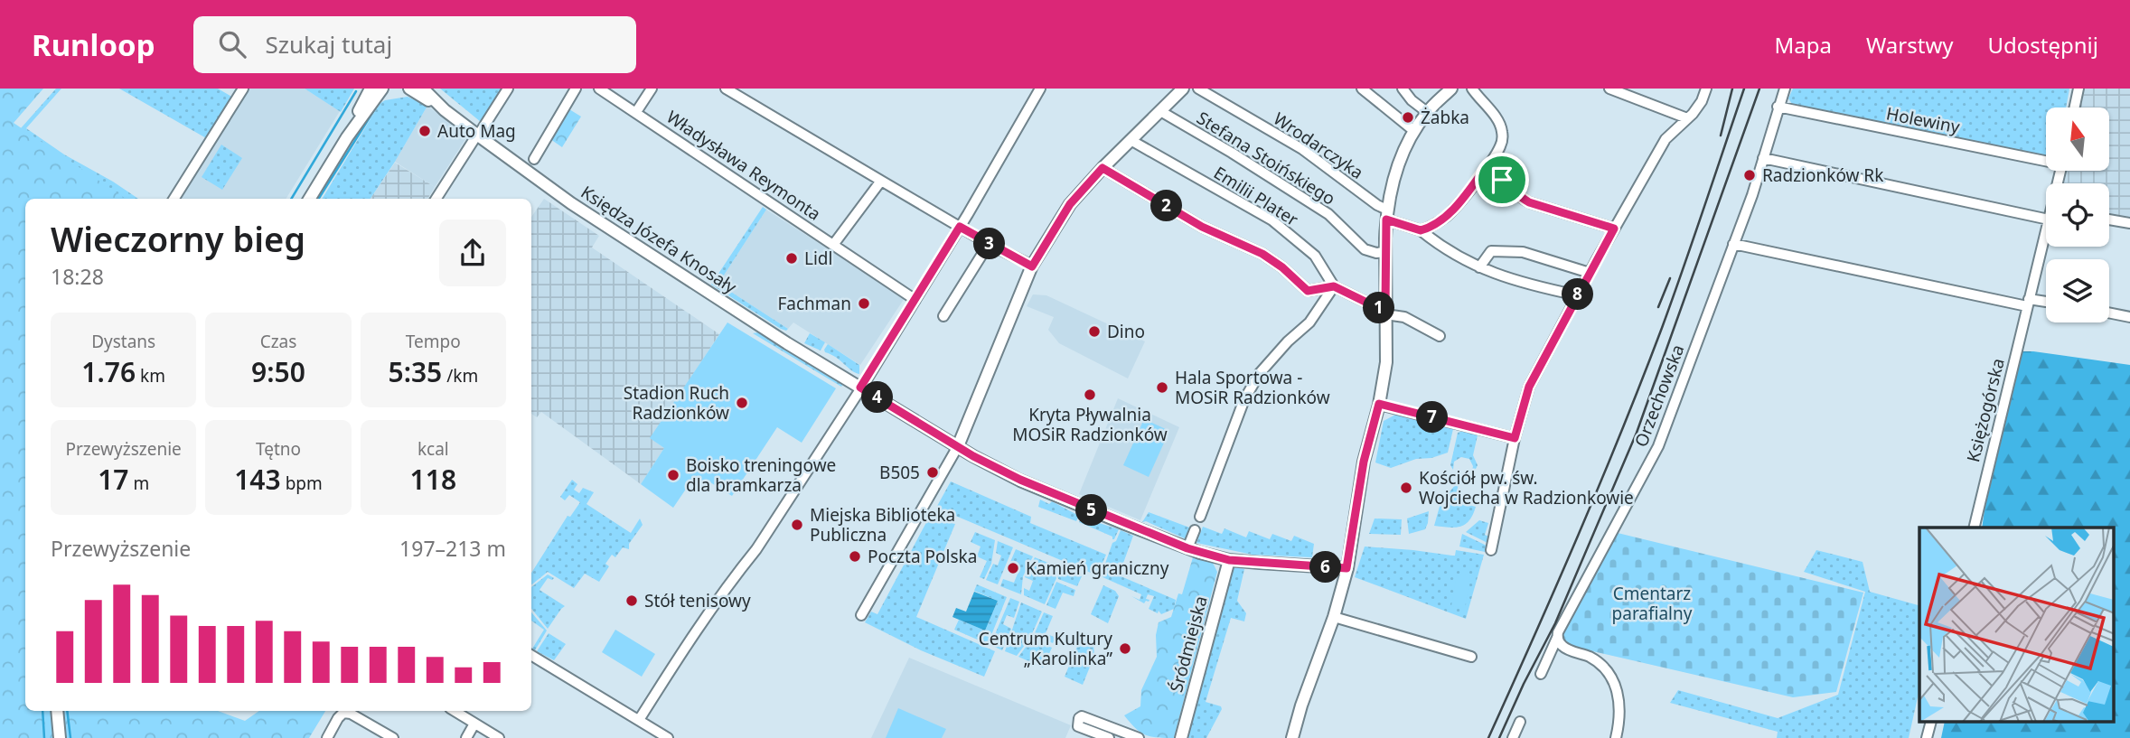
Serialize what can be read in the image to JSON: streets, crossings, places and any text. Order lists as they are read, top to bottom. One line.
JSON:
{"streets":{"street":["Holewiny","Wrodarczyka","Stefana Stoińskiego","Władysława Reymonta","Emilii Plater","Księdza Józefa Knosały","Orzechowska","Księżogórska","Śródmiejska"]},"crossings":[["Holewiny","Orzechowska"],["Księdza Józefa Knosały","Śródmiejska"]],"parks":["Cmentarz parafialny"],"places":["Żabka","Auto Mag","Radzionków Rk","Lidl","Fachman","Dino","Hala Sportowa - MOSiR Radzionków","Kryta Pływalnia MOSiR Radzionków","Stadion Ruch Radzionków","B505","Boisko treningowe dla bramkarza","Kościół pw. św. Wojciecha w Radzionkowie","Miejska Biblioteka Publiczna","Poczta Polska","Kamień graniczny","Stół tenisowy","Centrum Kultury „Karolinka”"],"north":"top","page":{"header":"Runloop","search":"Szukaj tutaj","nav":["Mapa","Warstwy","Udostępnij"],"pins":["2","3","8","1","4","7","5","6"],"heading":["Wieczorny bieg","18:28"],"stats":[["Dystans","1.76 km"],["Czas","9:50"],["Tempo","5:35 /km"],["Przewyższenie","17 m"],["Tętno","143 bpm"],["kcal","118"]],"chart":["Przewyższenie","197–213 m"]}}
